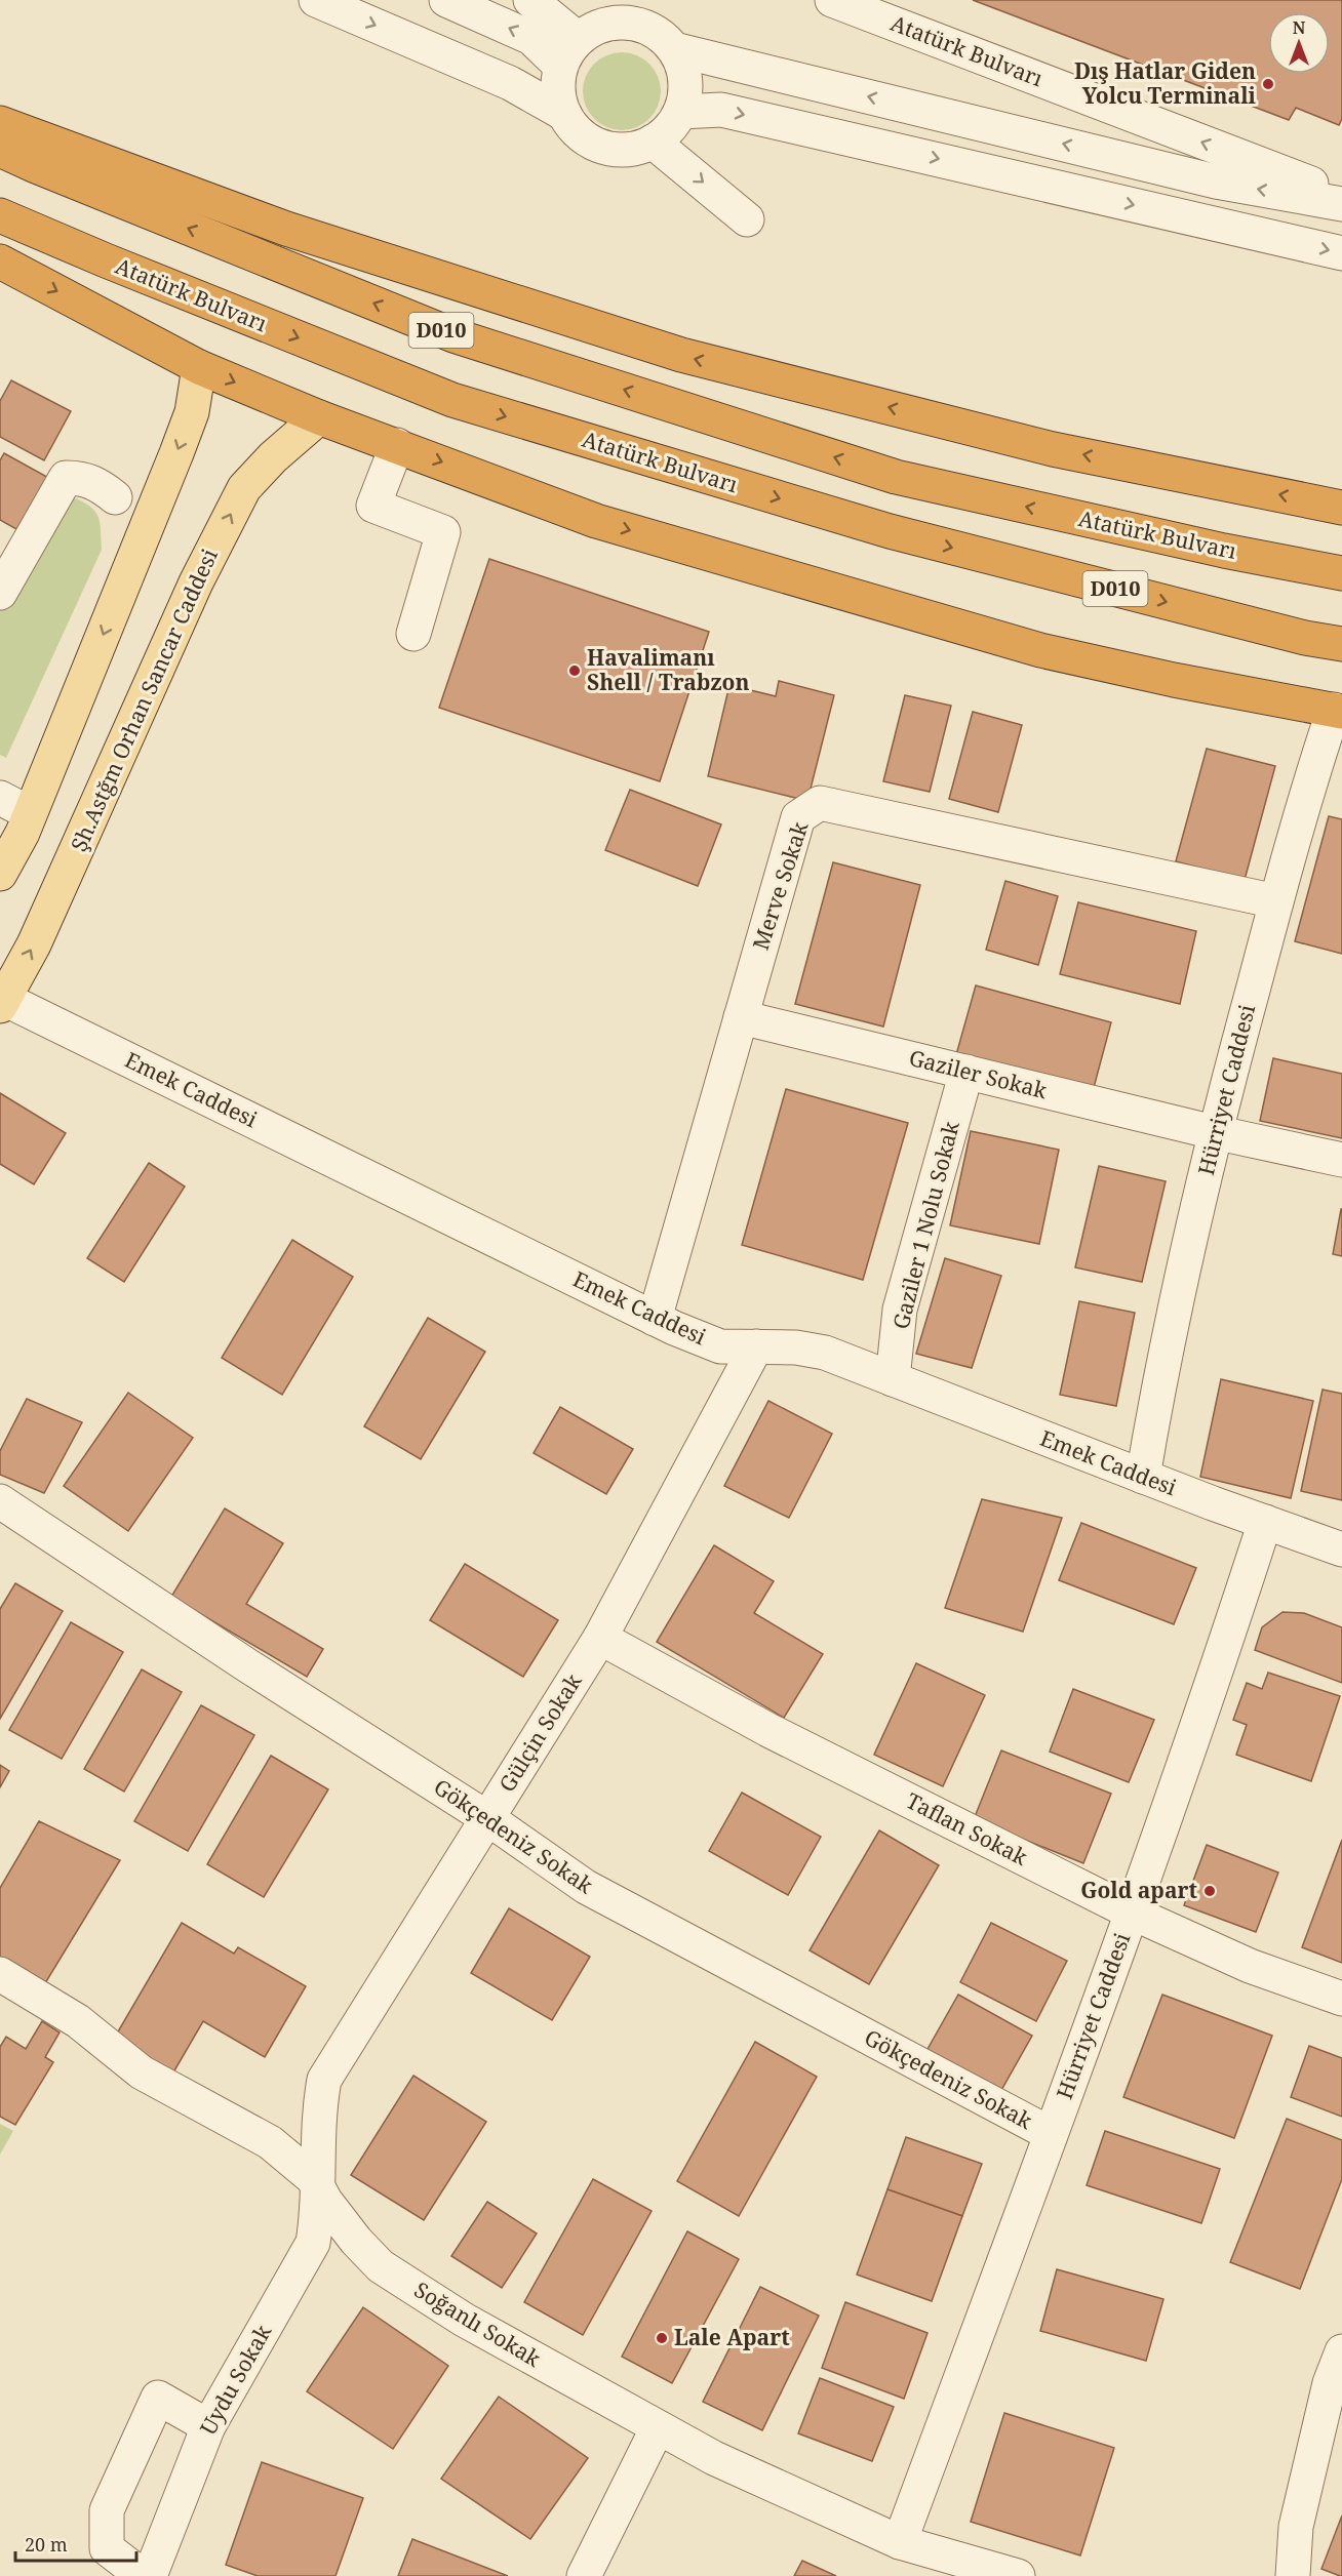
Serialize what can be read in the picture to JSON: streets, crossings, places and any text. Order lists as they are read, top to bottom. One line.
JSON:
{"streets":{"highway":["Atatürk Bulvarı","D010"],"main road":["Şh.Astğm Orhan Sancar Caddesi"],"street":["Merve Sokak","Gaziler Sokak","Emek Caddesi","Hürriyet Caddesi","Gaziler 1 Nolu Sokak","Gülçin Sokak","Taflan Sokak","Gökçedeniz Sokak","Soğanlı Sokak","Uydu Sokak"]},"crossings":[["Şh.Astğm Orhan Sancar Caddesi","Emek Caddesi"],["Merve Sokak","Gaziler Sokak"],["Merve Sokak","Emek Caddesi"],["Merve Sokak","Hürriyet Caddesi"],["Gaziler Sokak","Hürriyet Caddesi"],["Gaziler Sokak","Gaziler 1 Nolu Sokak"],["Emek Caddesi","Hürriyet Caddesi"],["Emek Caddesi","Gaziler 1 Nolu Sokak"],["Emek Caddesi","Gülçin Sokak"],["Hürriyet Caddesi","Taflan Sokak"],["Hürriyet Caddesi","Gökçedeniz Sokak"],["Hürriyet Caddesi","Soğanlı Sokak"],["Gülçin Sokak","Taflan Sokak"],["Gülçin Sokak","Gökçedeniz Sokak"],["Gülçin Sokak","Soğanlı Sokak"],["Gülçin Sokak","Uydu Sokak"],["Soğanlı Sokak","Uydu Sokak"]],"places":["Dış Hatlar Giden Yolcu Terminali","Havalimanı Shell / Trabzon","Gold apart","Lale Apart"],"scale_bar":"20 m","north":"top"}
